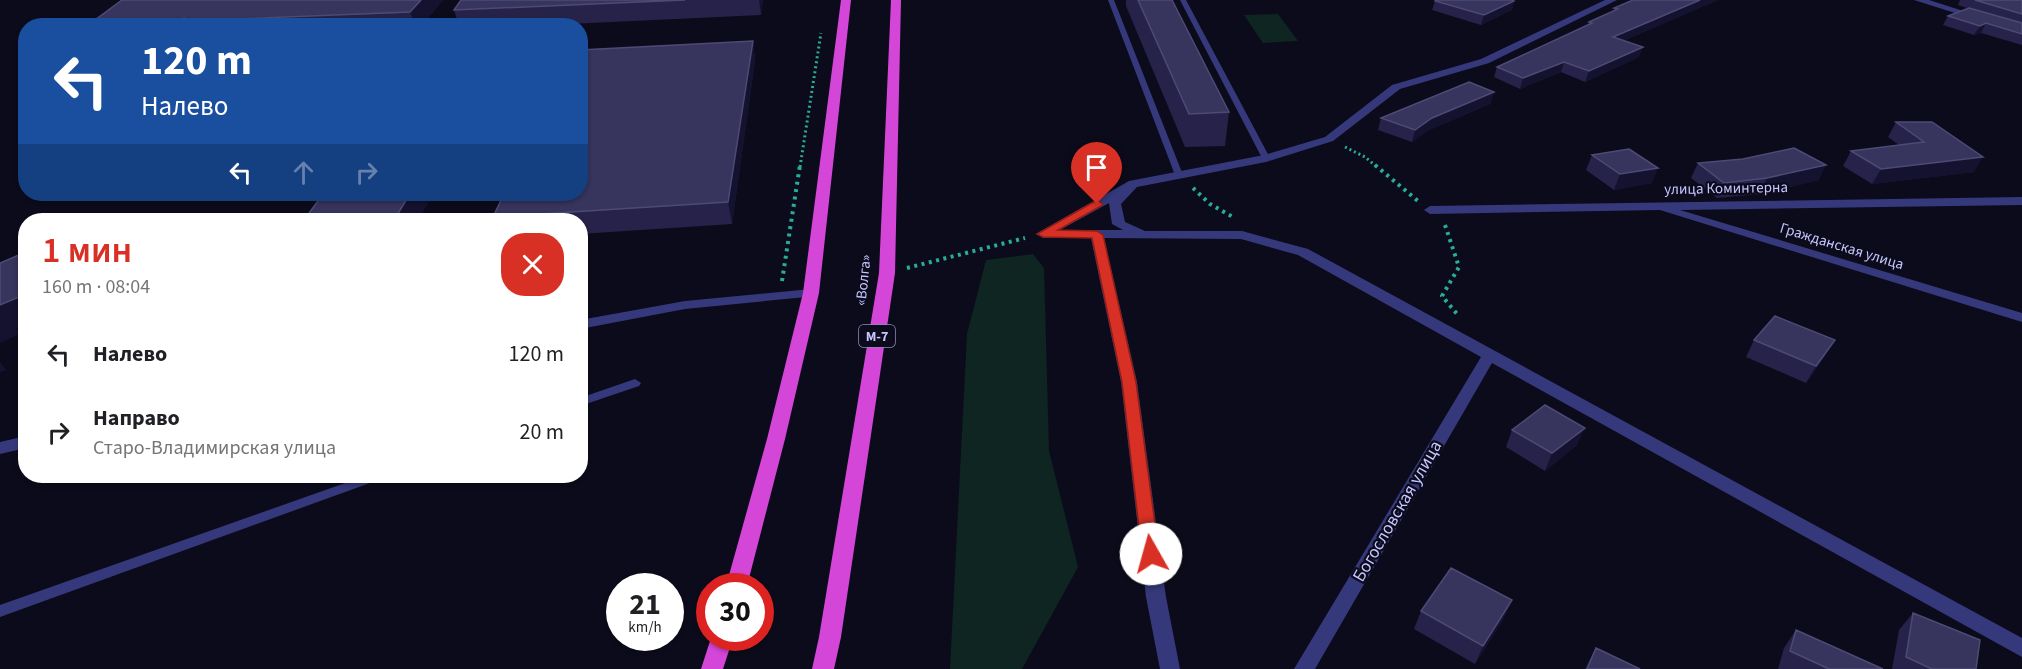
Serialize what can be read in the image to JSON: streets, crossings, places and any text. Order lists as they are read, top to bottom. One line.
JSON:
{"streets":{"highway":["«Волга»","М-7"],"street":["улица Коминтерна","Гражданская улица","Богословская улица"]},"crossings":[["улица Коминтерна","Гражданская улица"]],"page":{"turn":["120 m","Налево"],"heading":["1 мин","160 m · 08:04"],"list":[{"name":"Налево","value":"120 m"},{"name":"Направо","note":"Старо-Владимирская улица","value":"20 m"}],"speed":"21 km/h","limit":"30"}}
